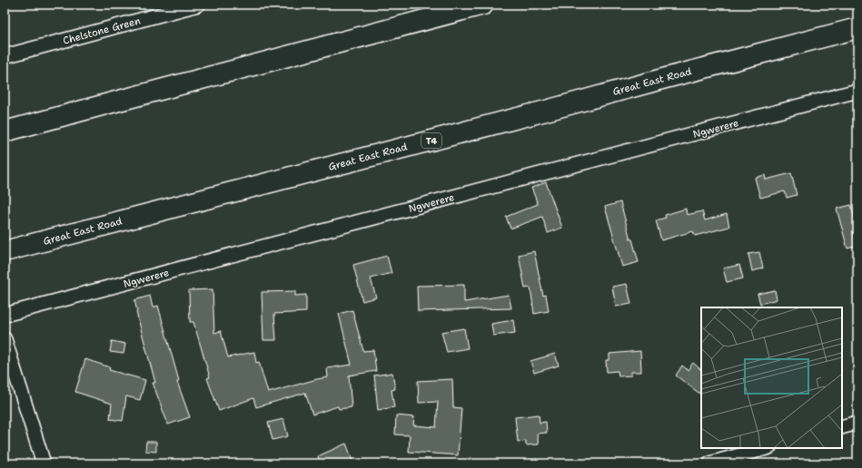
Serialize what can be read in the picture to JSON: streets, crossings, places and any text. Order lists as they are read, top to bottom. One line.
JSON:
{"streets":{"main road":["Great East Road","T4"],"street":["Chelstone Green","Ngwerere"]}}
